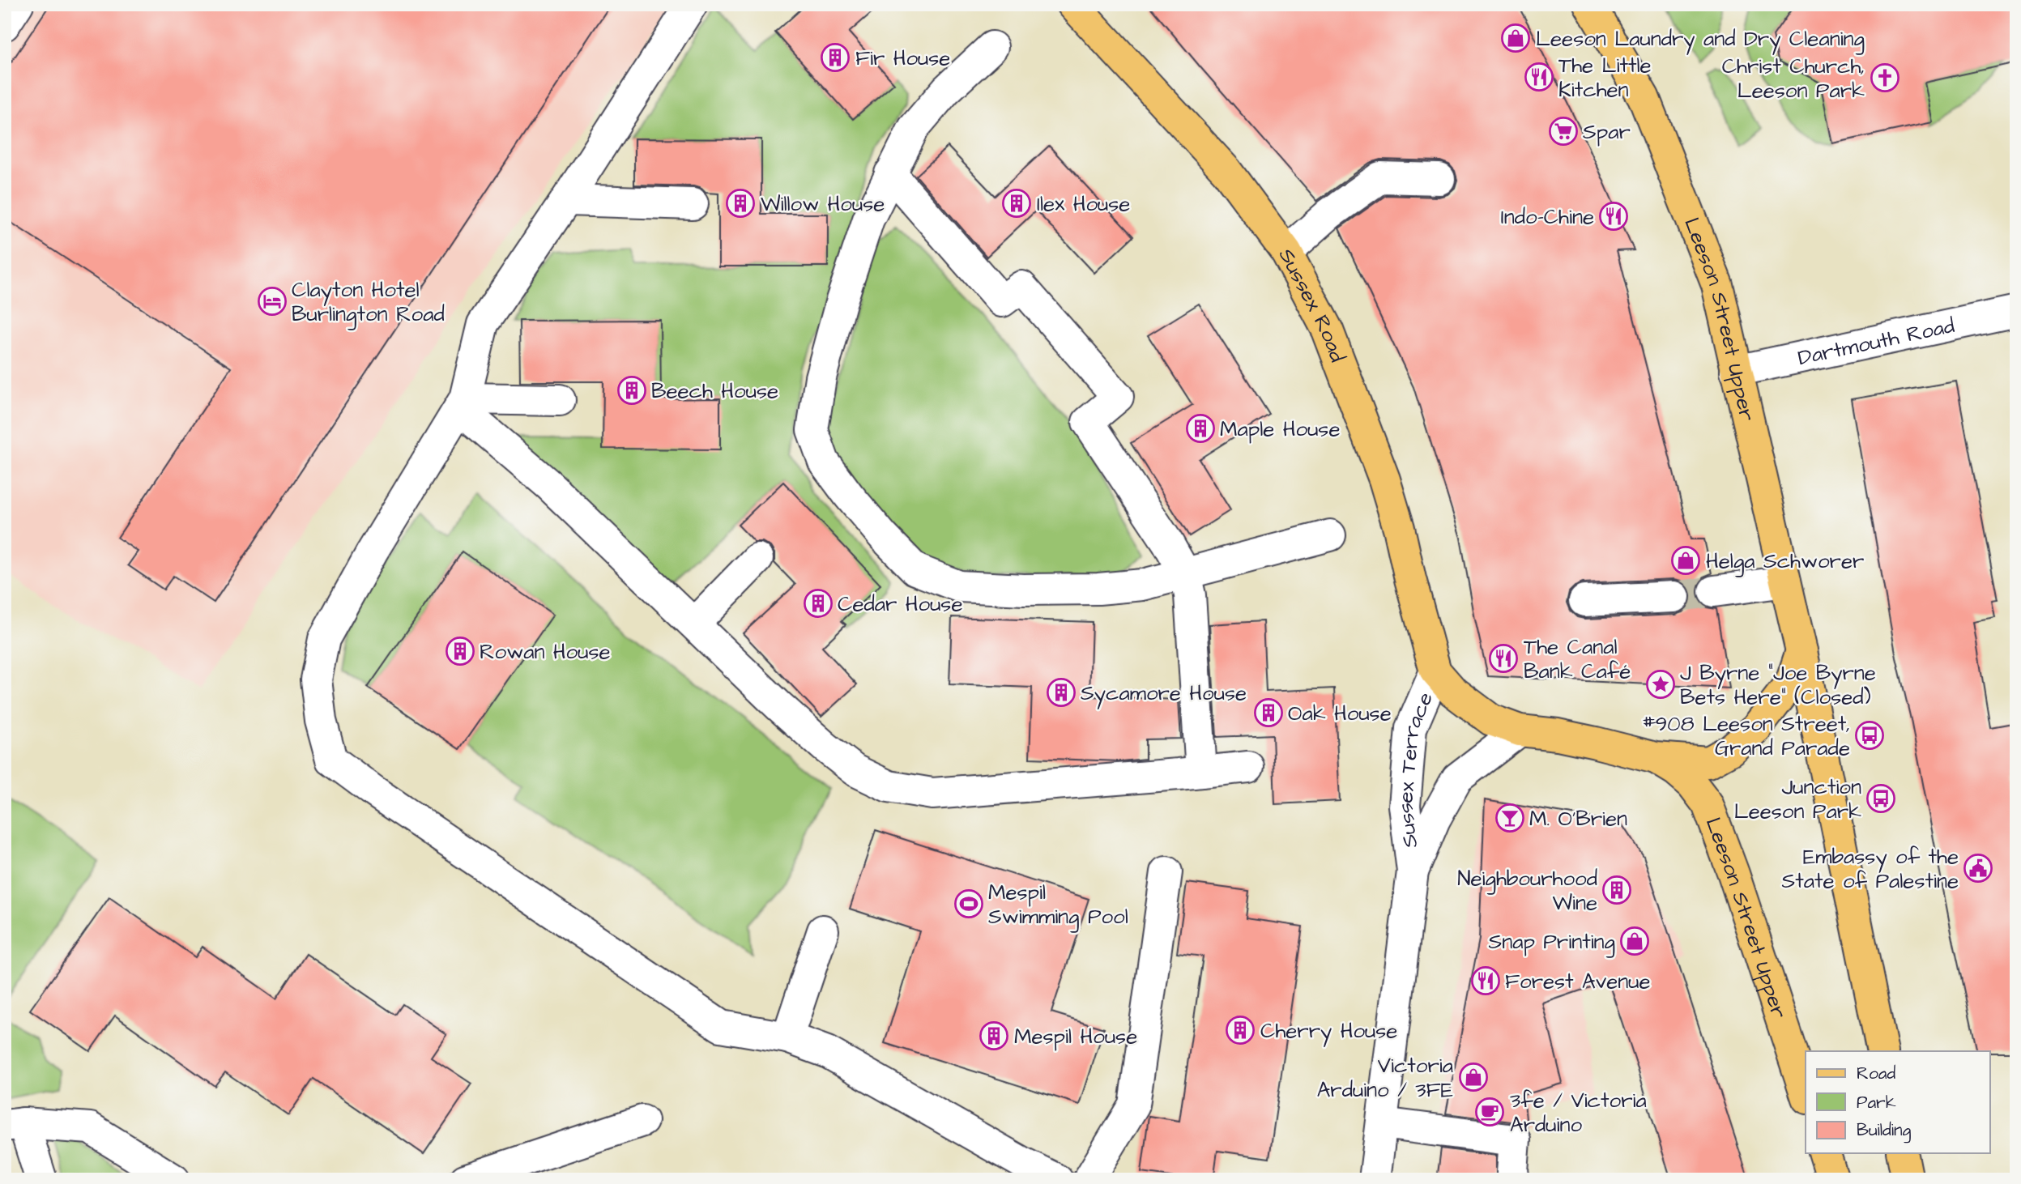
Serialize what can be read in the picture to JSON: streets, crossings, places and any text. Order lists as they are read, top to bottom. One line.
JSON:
{"streets":{"main road":["Sussex Road","Leeson Street Upper"],"street":["Dartmouth Road","Sussex Terrace"]},"crossings":[["Sussex Road","Leeson Street Upper"],["Sussex Road","Sussex Terrace"],["Leeson Street Upper","Dartmouth Road"],["Leeson Street Upper","Sussex Terrace"]],"places":{"shop":["Leeson Laundry and Dry Cleaning","Helga Schworer","Snap Printing","Victoria Arduino / 3FE"],"building":["Fir House","Willow House","Ilex House","Beech House","Maple House","Cedar House","Rowan House","Sycamore House","Oak House","Neighbourhood Wine","Cherry House","Mespil House"],"restaurant":["The Little Kitchen","Indo-Chine","The Canal Bank Café","Forest Avenue"],"church":["Christ Church, Leeson Park"],"supermarket":["Spar"],"hotel":["Clayton Hotel Burlington Road"],"place":["J Byrne \"Joe Byrne Bets Here\" (Closed)"],"bus stop":["#908 Leeson Street, Grand Parade","Junction Leeson Park"],"bar":["M. O’Brien"],"public building":["Embassy of the State of Palestine"],"sports":["Mespil Swimming Pool"],"cafe":["3fe / Victoria Arduino"]},"legend":["Road","Park","Building"]}
